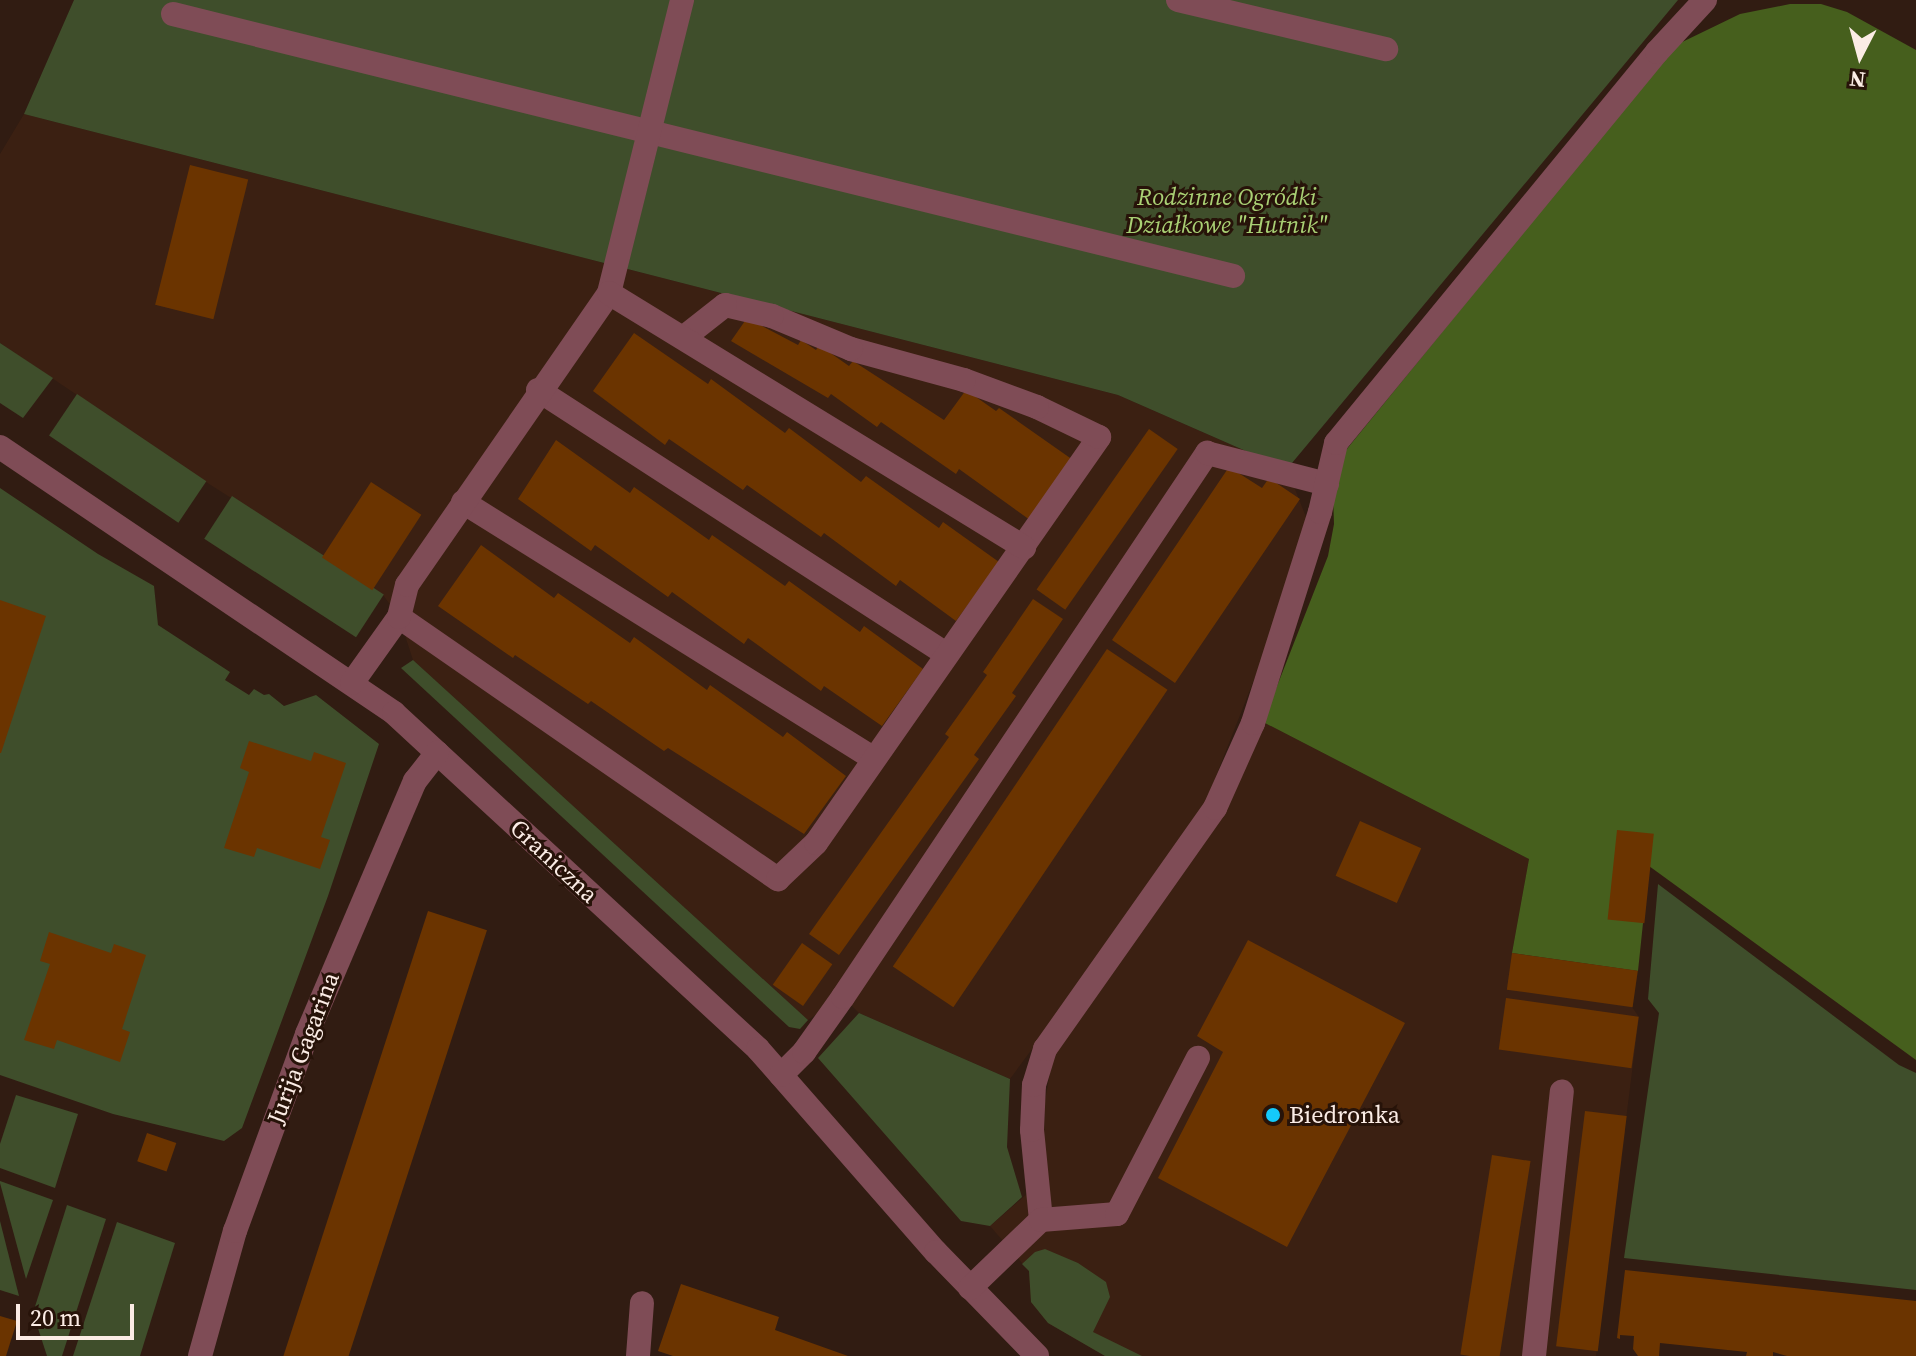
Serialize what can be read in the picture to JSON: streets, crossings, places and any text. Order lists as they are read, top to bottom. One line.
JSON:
{"streets":{"street":["Graniczna","Jurija Gagarina"]},"crossings":[["Graniczna","Jurija Gagarina"]],"parks":["Rodzinne Ogródki Działkowe \"Hutnik\""],"places":["Biedronka"],"scale_bar":"20 m","north":"bottom"}
